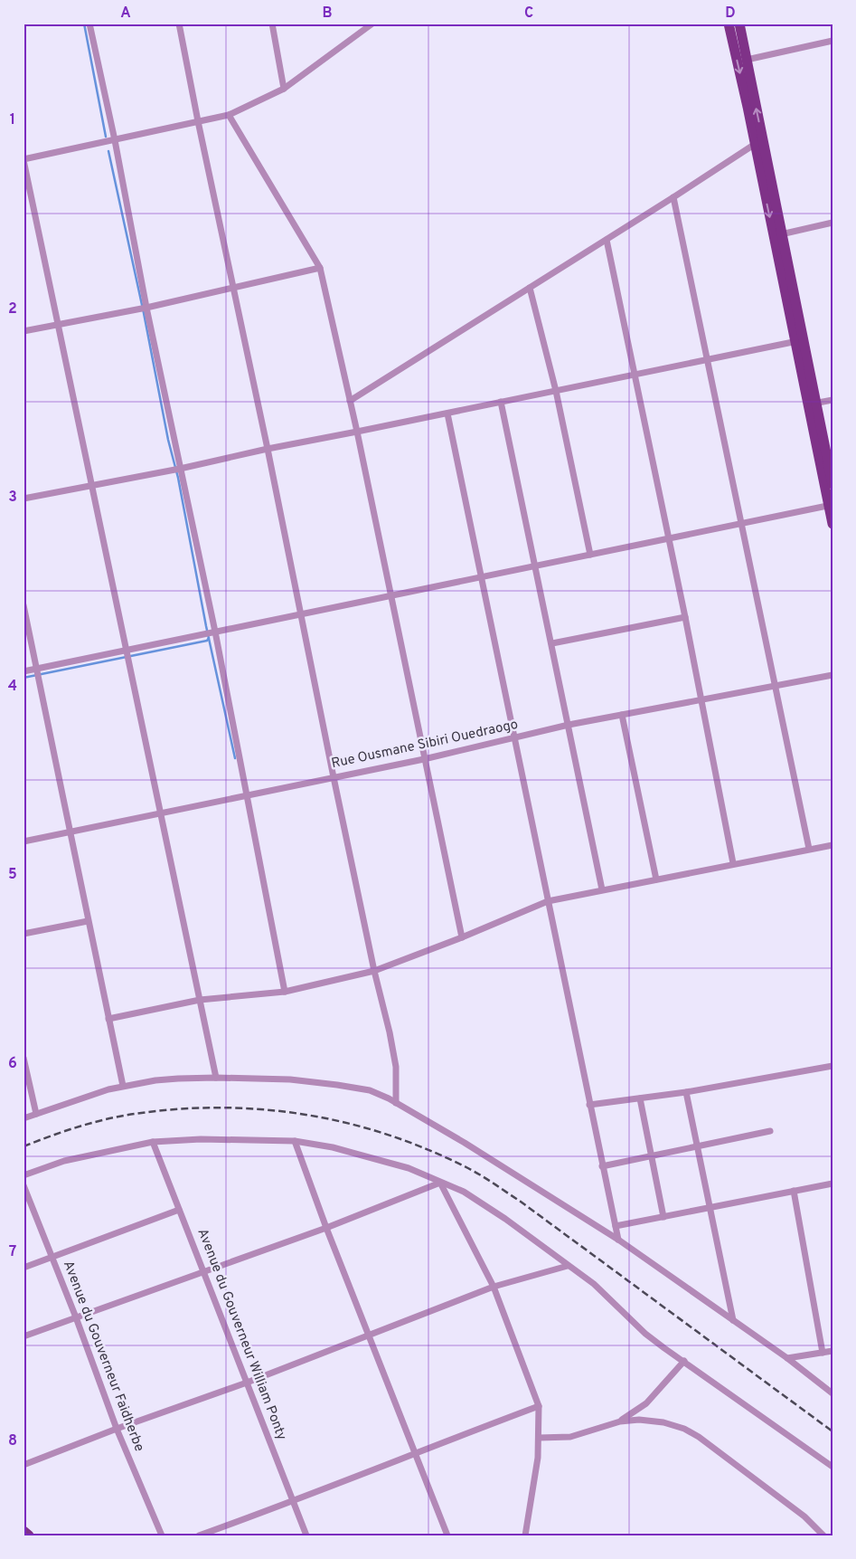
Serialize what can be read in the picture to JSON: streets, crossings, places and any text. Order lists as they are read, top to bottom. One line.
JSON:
{"streets":{"street":["Rue Ousmane Sibiri Ouedraogo","Avenue du Gouverneur William Ponty","Avenue du Gouverneur Faidherbe"]},"grid":{"columns":["A","B","C","D"],"rows":["1","2","3","4","5","6","7","8"]}}
